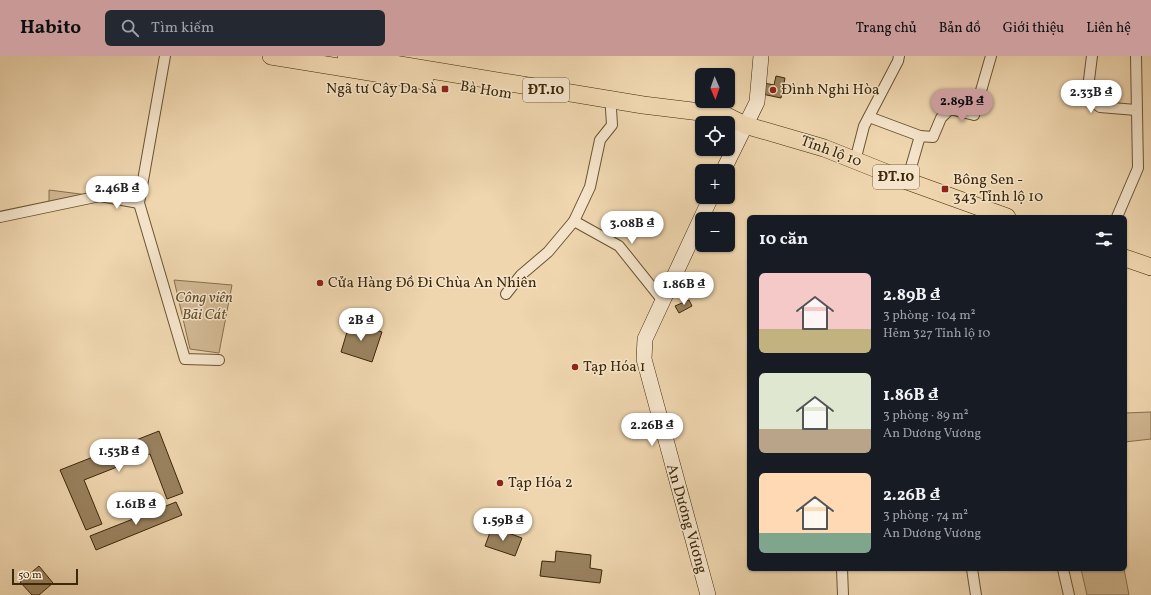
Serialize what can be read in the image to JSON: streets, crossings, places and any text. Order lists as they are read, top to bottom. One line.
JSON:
{"streets":{"main road":["ĐT.10","Bà Hom","Tỉnh lộ 10","An Dương Vương"]},"crossings":[["ĐT.10","Bà Hom"],["ĐT.10","Tỉnh lộ 10"],["Bà Hom","Tỉnh lộ 10"]],"parks":["Công viên Bãi Cát"],"places":{"transit":["Ngã tư Cây Da Sà","Bông Sen - 343 Tỉnh lộ 10"],"other":["Đình Nghi Hòa","Cửa Hàng Đồ Đi Chùa An Nhiên","Tạp Hóa 1","Tạp Hóa 2"]},"scale_bar":"50 m","north":"bottom","page":{"header":"Habito","search":"Tìm kiếm","nav":["Trang chủ","Bản đồ","Giới thiệu","Liên hệ"],"map_buttons":["+","−"],"price":["2.33B ₫","2.89B ₫","2.46B ₫","3.08B ₫","1.86B ₫","2B ₫","2.26B ₫","1.53B ₫","1.61B ₫","1.59B ₫"],"heading":"10 căn","list":[{"name":"2.89B ₫","note":"3 phòng · 104 m² · Hẻm 327 Tỉnh lộ 10"},{"name":"1.86B ₫","note":"3 phòng · 89 m² · An Dương Vương"},{"name":"2.26B ₫","note":"3 phòng · 74 m² · An Dương Vương"}],"scale":"50 m"}}
